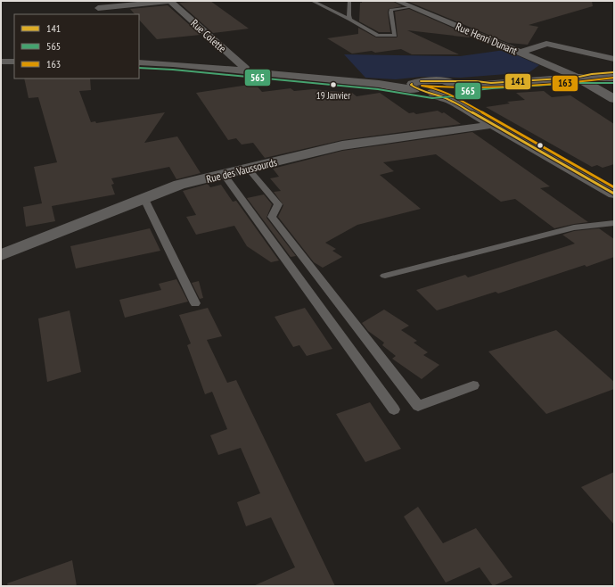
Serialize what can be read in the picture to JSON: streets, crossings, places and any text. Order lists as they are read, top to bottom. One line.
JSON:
{"streets":{"street":["Rue Colette","Rue Henri Dunant","Rue des Vaussourds"]},"places":["19 Janvier"],"lines":["transit line 565","transit line 141","transit line 163"],"legend":["141","565","163"]}
